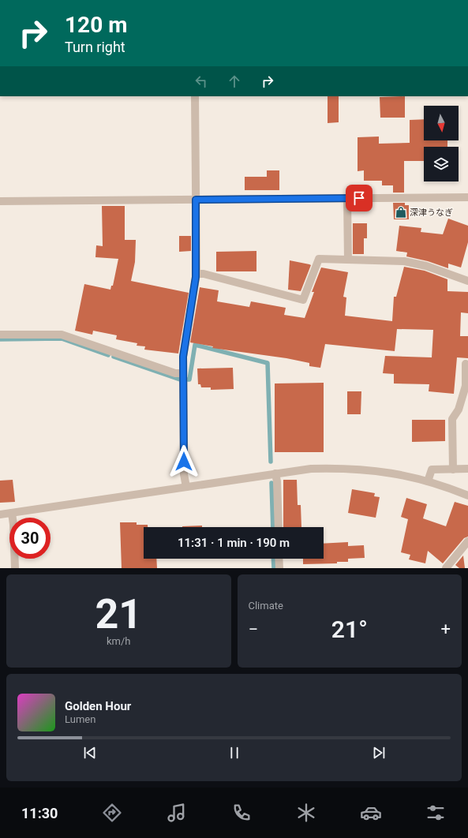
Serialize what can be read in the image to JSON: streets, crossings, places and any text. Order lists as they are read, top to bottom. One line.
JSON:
{"places":{"shop":["深津うなぎ"]},"north":"bottom","page":{"turn":["120 m","Turn right"],"limit":"30","trip":"11:31 · 1 min · 190 m","tile":[["21","km/h"],"Climate"],"heat":["−","21°","+"],"song":["Golden Hour","Lumen"],"tabs":"11:30"}}
